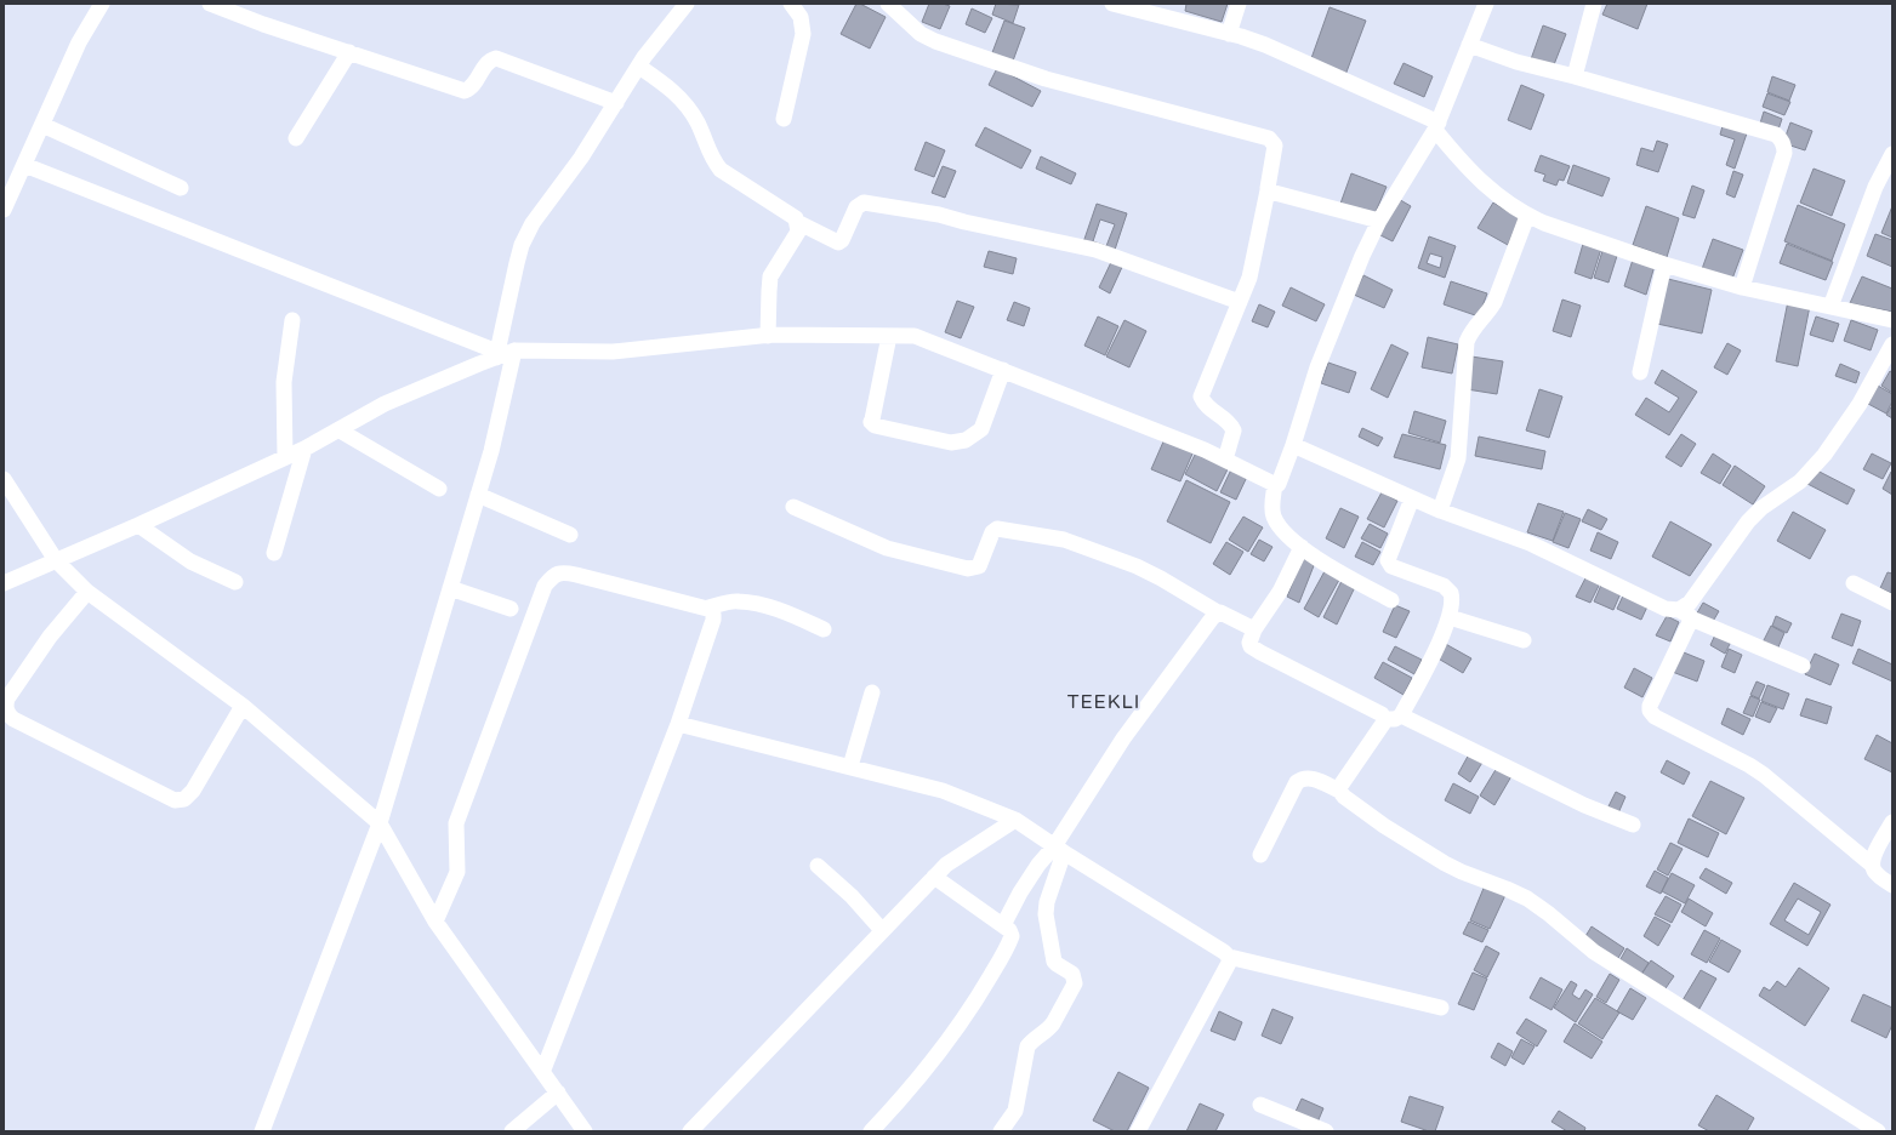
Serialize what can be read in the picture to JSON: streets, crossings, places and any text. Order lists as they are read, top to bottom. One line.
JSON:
{"districts":["TEEKLI"]}
